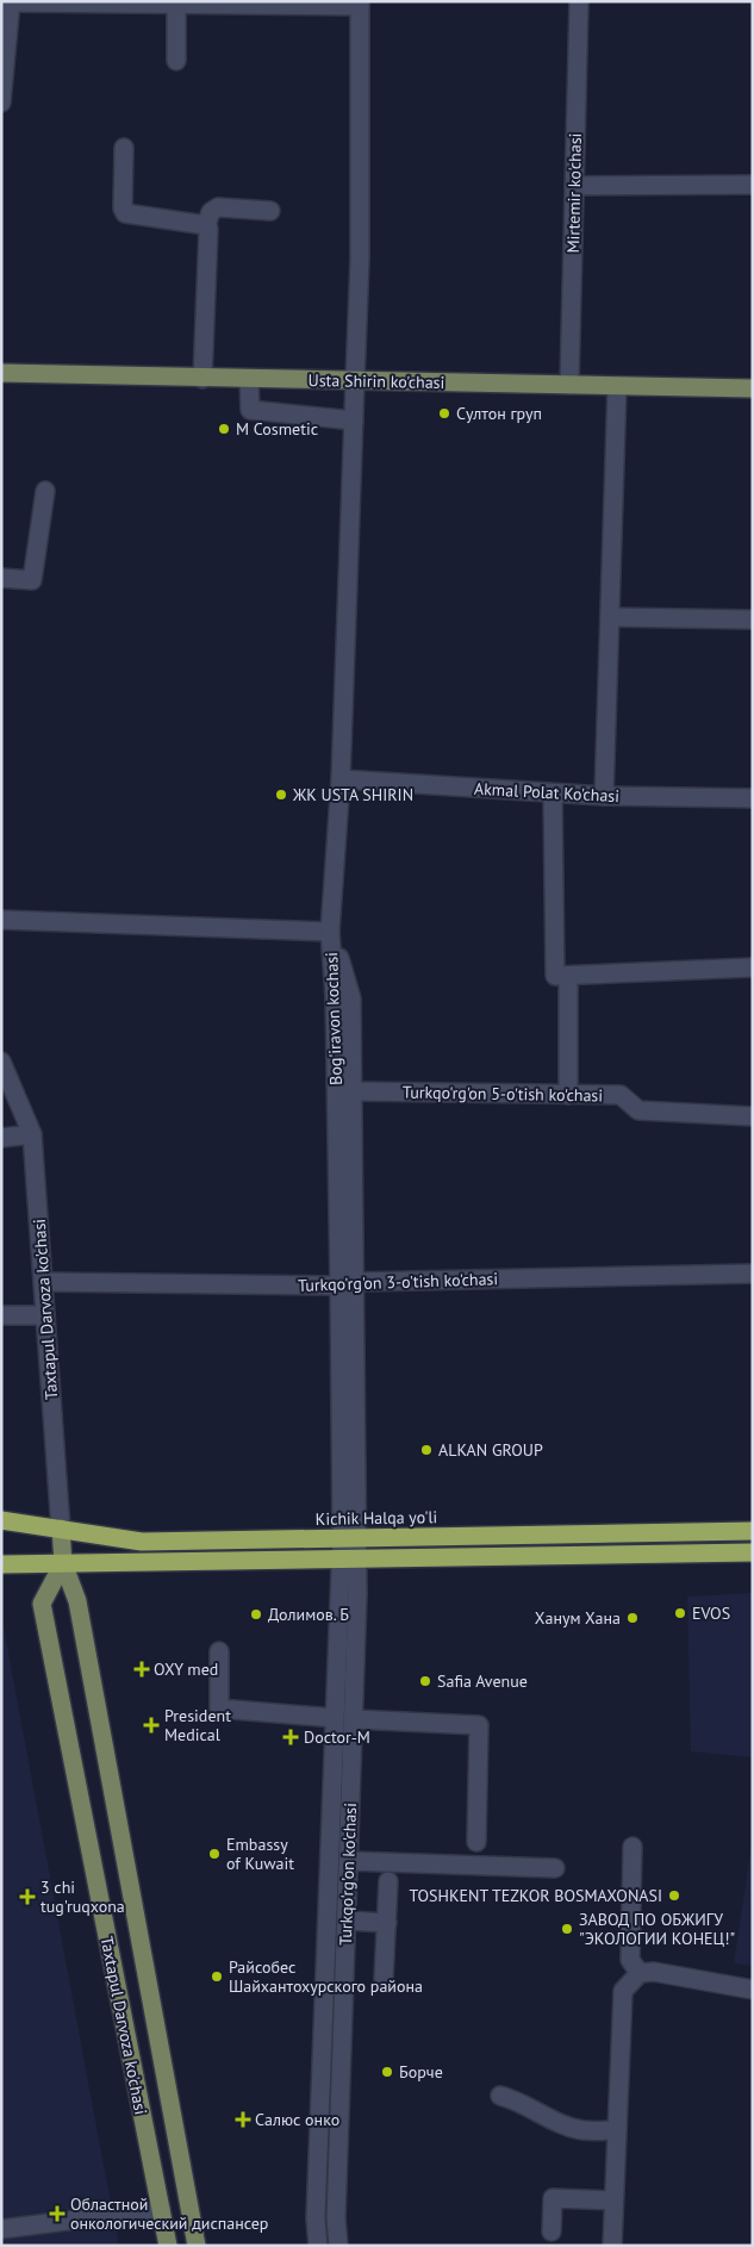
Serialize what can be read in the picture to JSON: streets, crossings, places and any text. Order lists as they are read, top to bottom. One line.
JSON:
{"streets":{"highway":["Kichik Halqa yo'li"],"main road":["Usta Shirin ko'chasi","Taxtapul Darvoza ko'chasi"],"street":["Mirtemir ko'chasi","Akmal Polat Ko'chasi","Bog'iravon kochasi","Turkqo'rg'on 5-o'tish ko'chasi","Turkqo'rg'on 3-o'tish ko'chasi","Turkqo'rg'on ko'chasi"]},"crossings":[["Mirtemir ko'chasi","Usta Shirin ko'chasi"],["Bog'iravon kochasi","Turkqo'rg'on 5-o'tish ko'chasi"],["Bog'iravon kochasi","Turkqo'rg'on 3-o'tish ko'chasi"],["Bog'iravon kochasi","Kichik Halqa yo'li"],["Bog'iravon kochasi","Turkqo'rg'on ko'chasi"],["Turkqo'rg'on 3-o'tish ko'chasi","Taxtapul Darvoza ko'chasi"],["Taxtapul Darvoza ko'chasi","Kichik Halqa yo'li"],["Kichik Halqa yo'li","Turkqo'rg'on ko'chasi"]],"places":{"other":["Султон груп","M Cosmetic","ЖК USTA SHIRIN","ALKAN GROUP","EVOS","Долимов. Б","Ханум Хана","Safia Avenue","Embassy of Kuwait","TOSHKENT TEZKOR BOSMAXONASI","ЗАВОД ПО ОБЖИГУ \"ЭКОЛОГИИ КОНЕЦ!\"","Райсобес Шайхантохурского района","Борче"],"health":["OXY med","President Medical","Doctor-M","3 chi tug'ruqxona","Салюс онко","Областной онкологический диспансер"]}}
